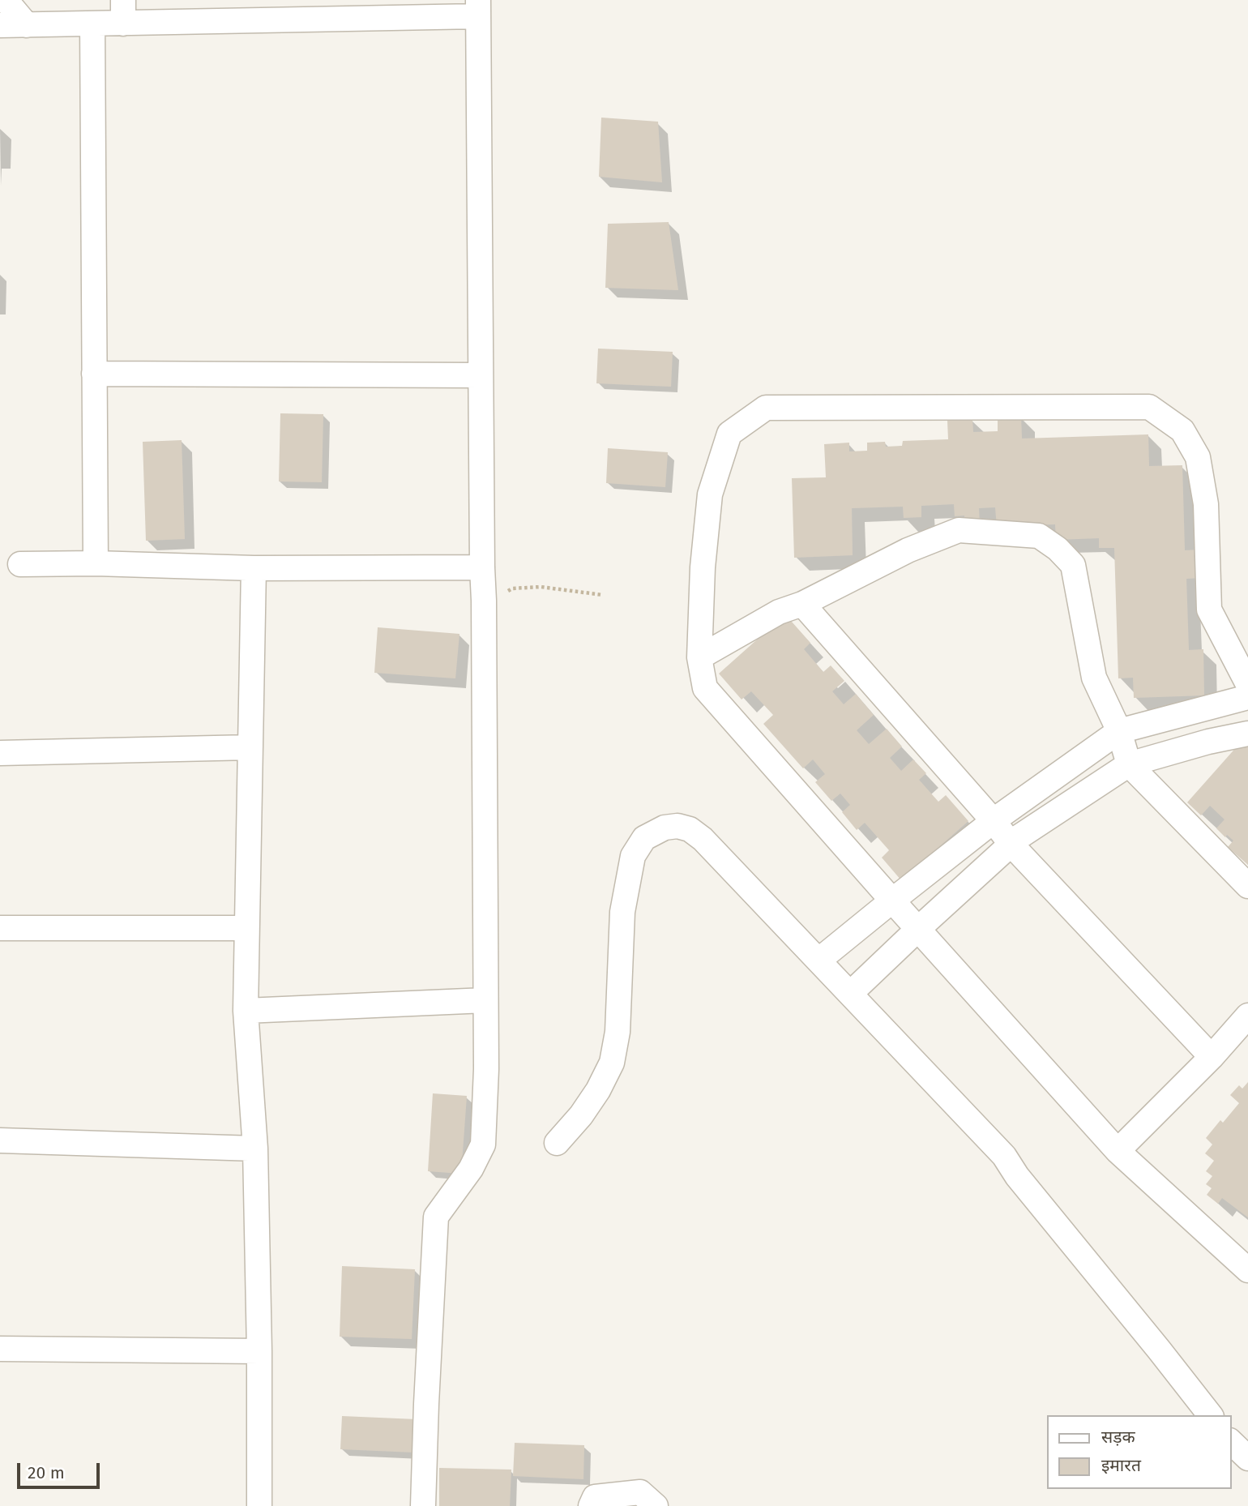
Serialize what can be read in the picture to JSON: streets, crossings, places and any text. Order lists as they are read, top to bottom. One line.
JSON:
{"legend":["सड़क","इमारत"],"scale_bar":"20 m"}
